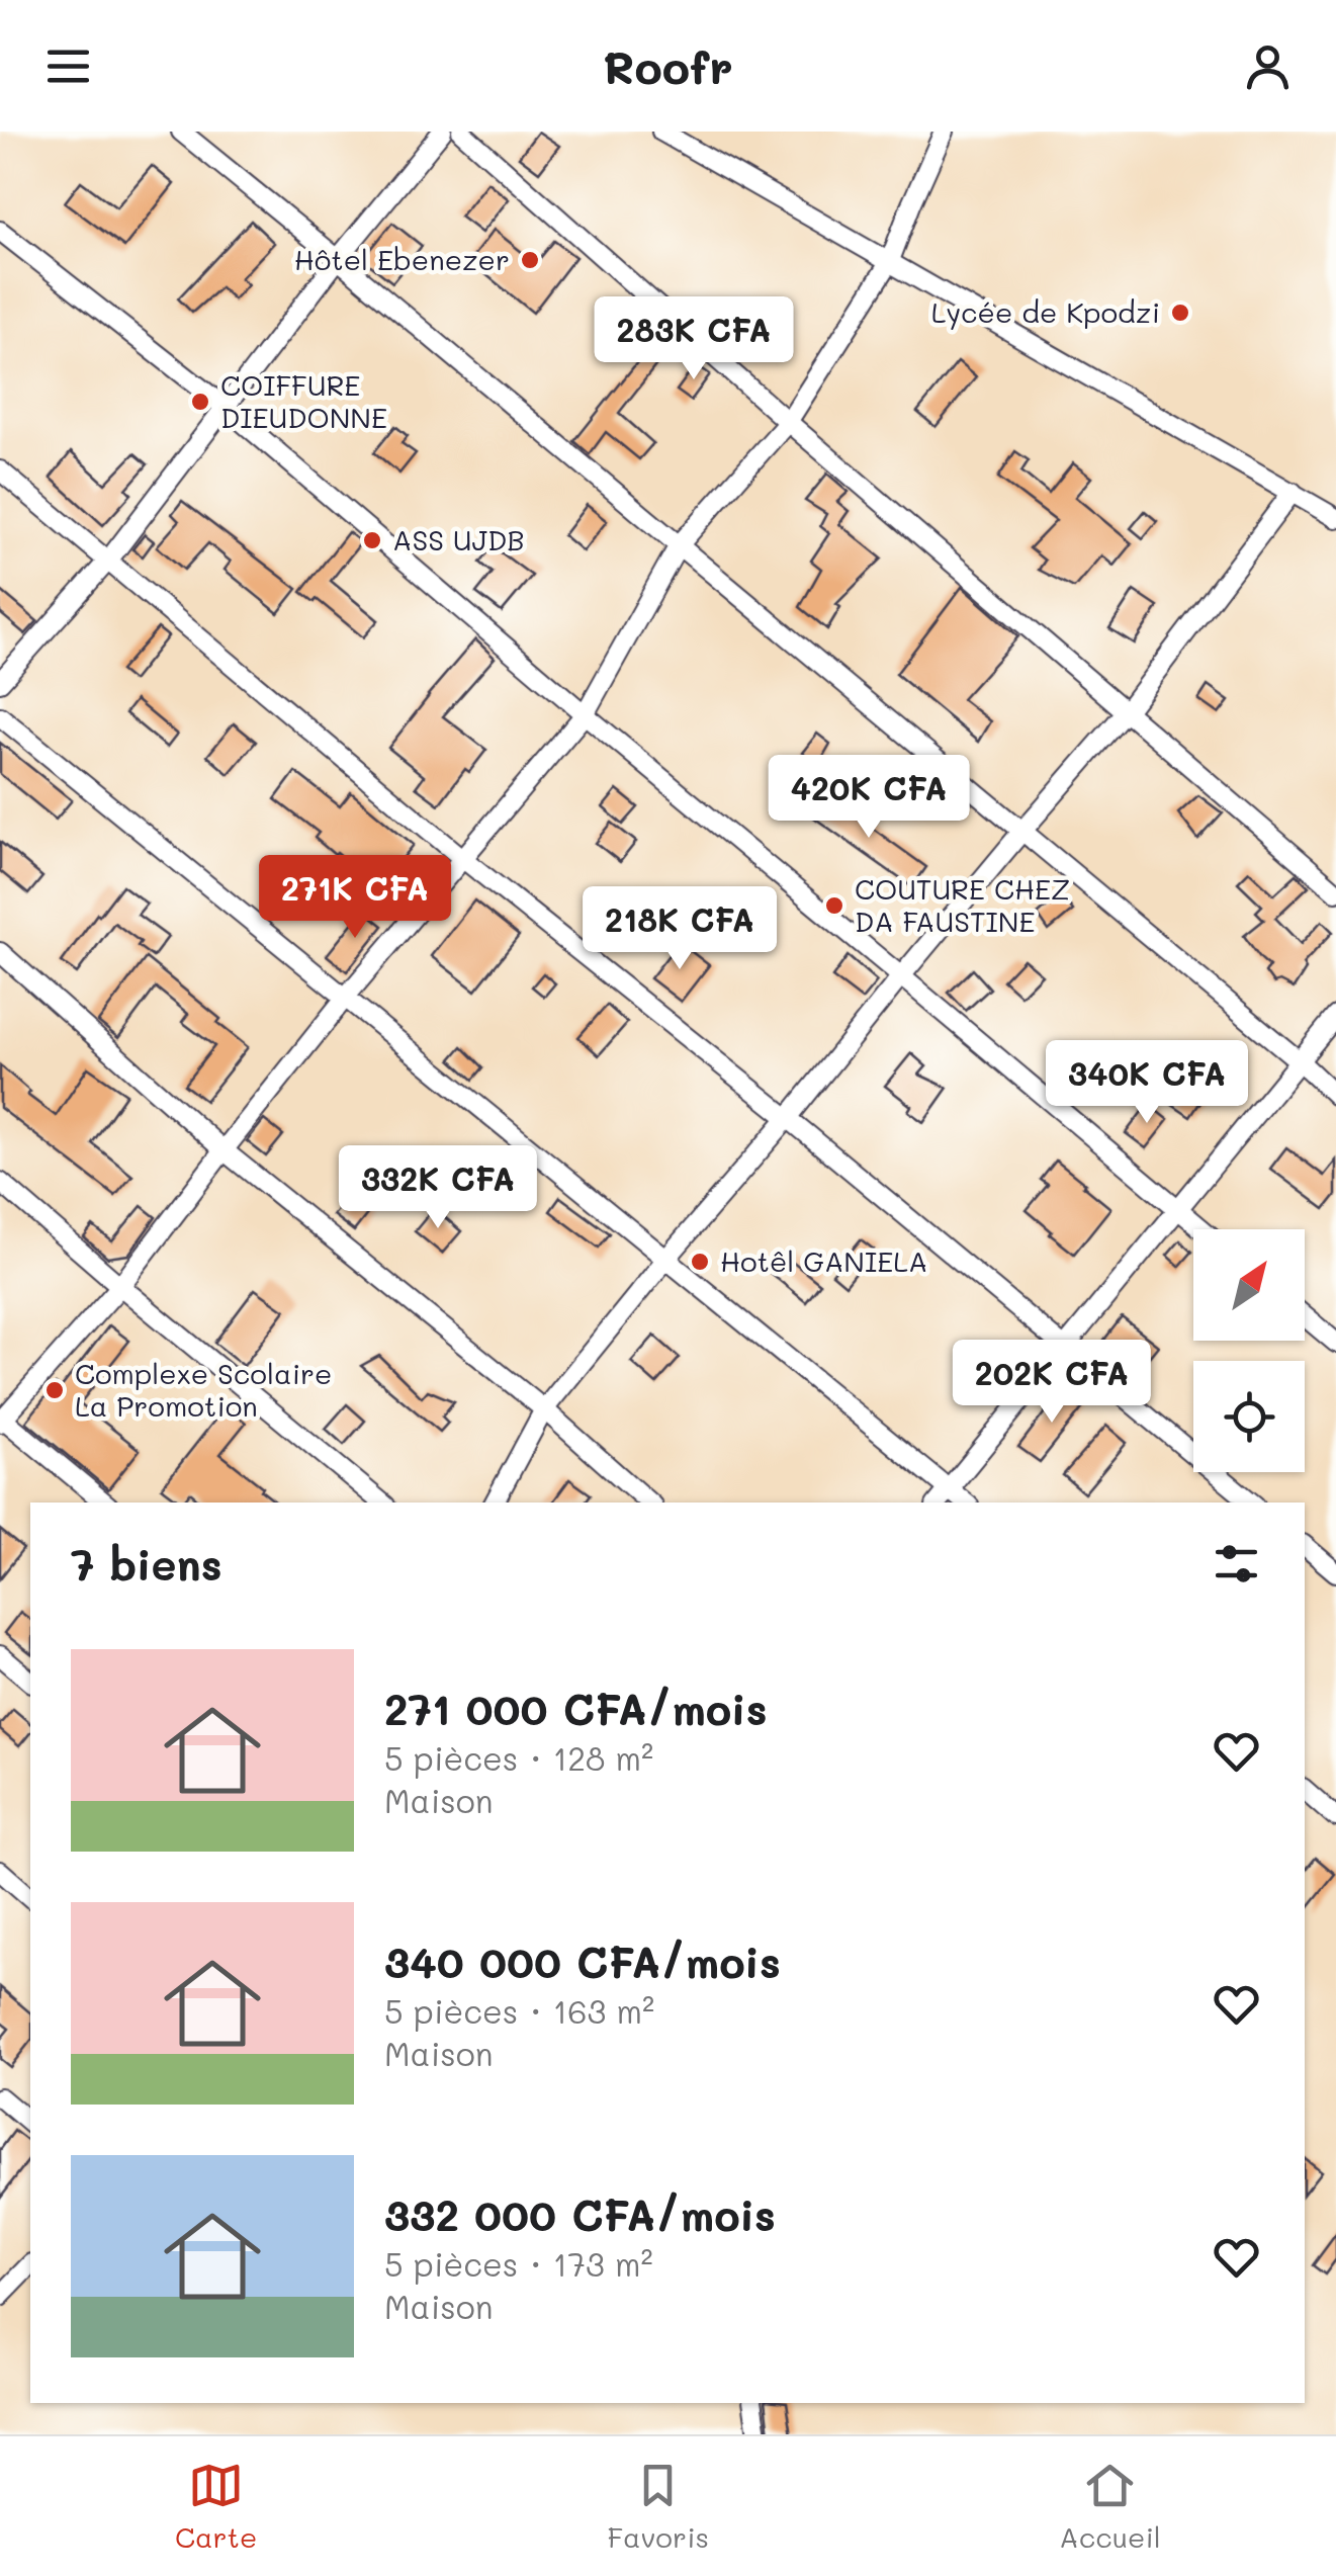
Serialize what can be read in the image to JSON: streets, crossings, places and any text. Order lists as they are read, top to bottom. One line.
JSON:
{"places":["Hôtel Ebenezer","Lycée de Kpodzi","COIFFURE DIEUDONNE","ASS UJDB","COUTURE CHEZ DA FAUSTINE","Hotêl GANIELA","Complexe Scolaire La Promotion"],"north":"top right","page":{"header":"Roofr","price":["283K CFA","420K CFA","271K CFA","218K CFA","340K CFA","332K CFA","202K CFA"],"heading":"7 biens","list":[{"name":"271 000 CFA/mois","note":"5 pièces · 128 m² · Maison"},{"name":"340 000 CFA/mois","note":"5 pièces · 163 m² · Maison"},{"name":"332 000 CFA/mois","note":"5 pièces · 173 m² · Maison"}],"tabs":["Carte","Favoris","Accueil"]}}
